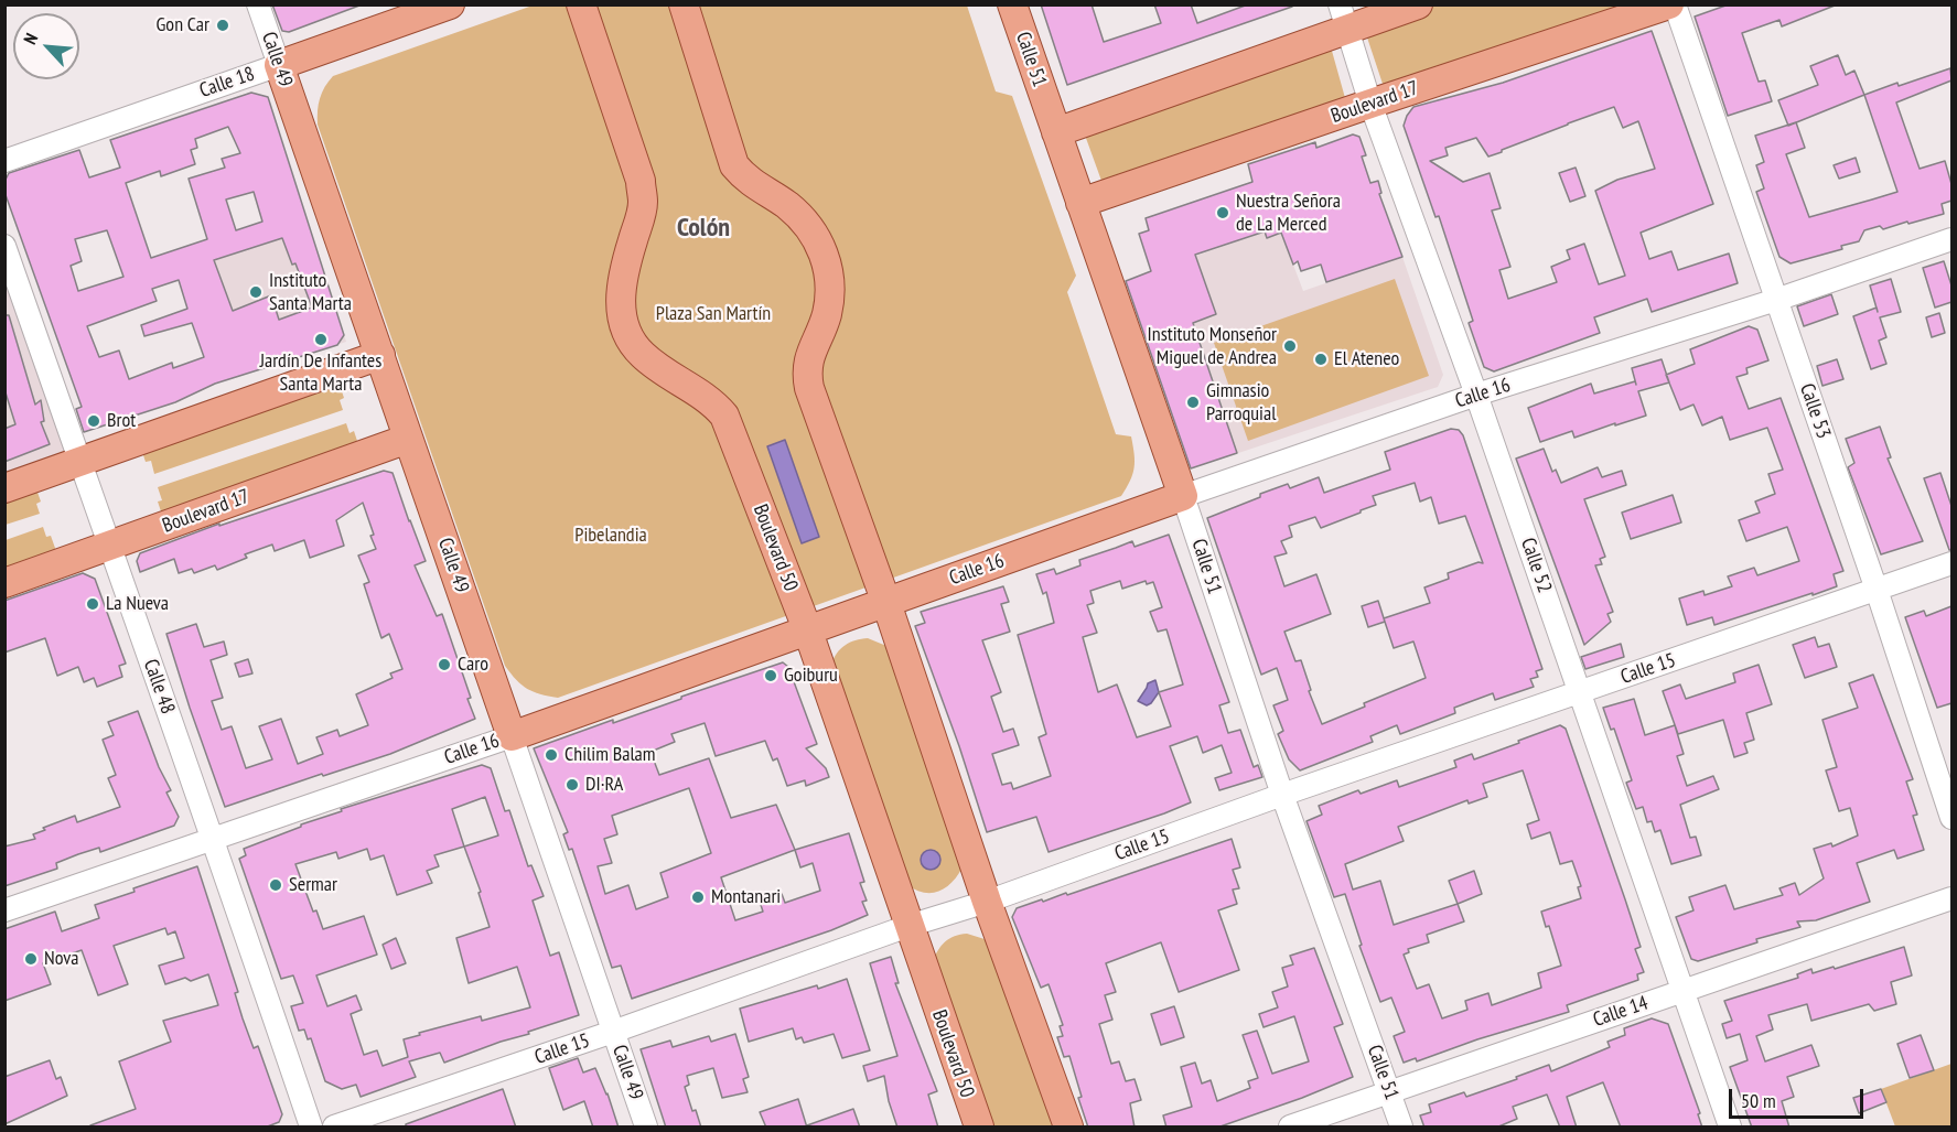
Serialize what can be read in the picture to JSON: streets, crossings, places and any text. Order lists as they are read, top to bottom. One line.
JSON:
{"streets":{"main road":["Calle 49","Calle 51","Calle 18","Boulevard 17","Calle 16","Boulevard 50"],"street":["Calle 53","Calle 52","Calle 15","Calle 48","Calle 14"]},"crossings":[["Calle 49","Calle 18"],["Calle 49","Boulevard 17"],["Calle 49","Calle 16"],["Calle 49","Calle 15"],["Calle 51","Boulevard 17"],["Calle 51","Calle 16"],["Calle 51","Calle 15"],["Calle 51","Calle 14"],["Boulevard 17","Calle 53"],["Boulevard 17","Calle 52"],["Boulevard 17","Calle 48"],["Calle 16","Calle 53"],["Calle 16","Boulevard 50"],["Calle 16","Calle 52"],["Calle 16","Calle 48"],["Calle 53","Calle 15"],["Boulevard 50","Calle 15"],["Calle 52","Calle 15"],["Calle 52","Calle 14"]],"districts":["Colón"],"parks":["Plaza San Martín","Pibelandia"],"places":["Gon Car","Nuestra Señora de La Merced","Instituto Santa Marta","Jardín De Infantes Santa Marta","Instituto Monseñor Miguel de Andrea","El Ateneo","Gimnasio Parroquial","Brot","La Nueva","Caro","Goiburu","Chilim Balam","DI·RA","Sermar","Montanari","Nova"],"scale_bar":"50 m","north":"top left"}
